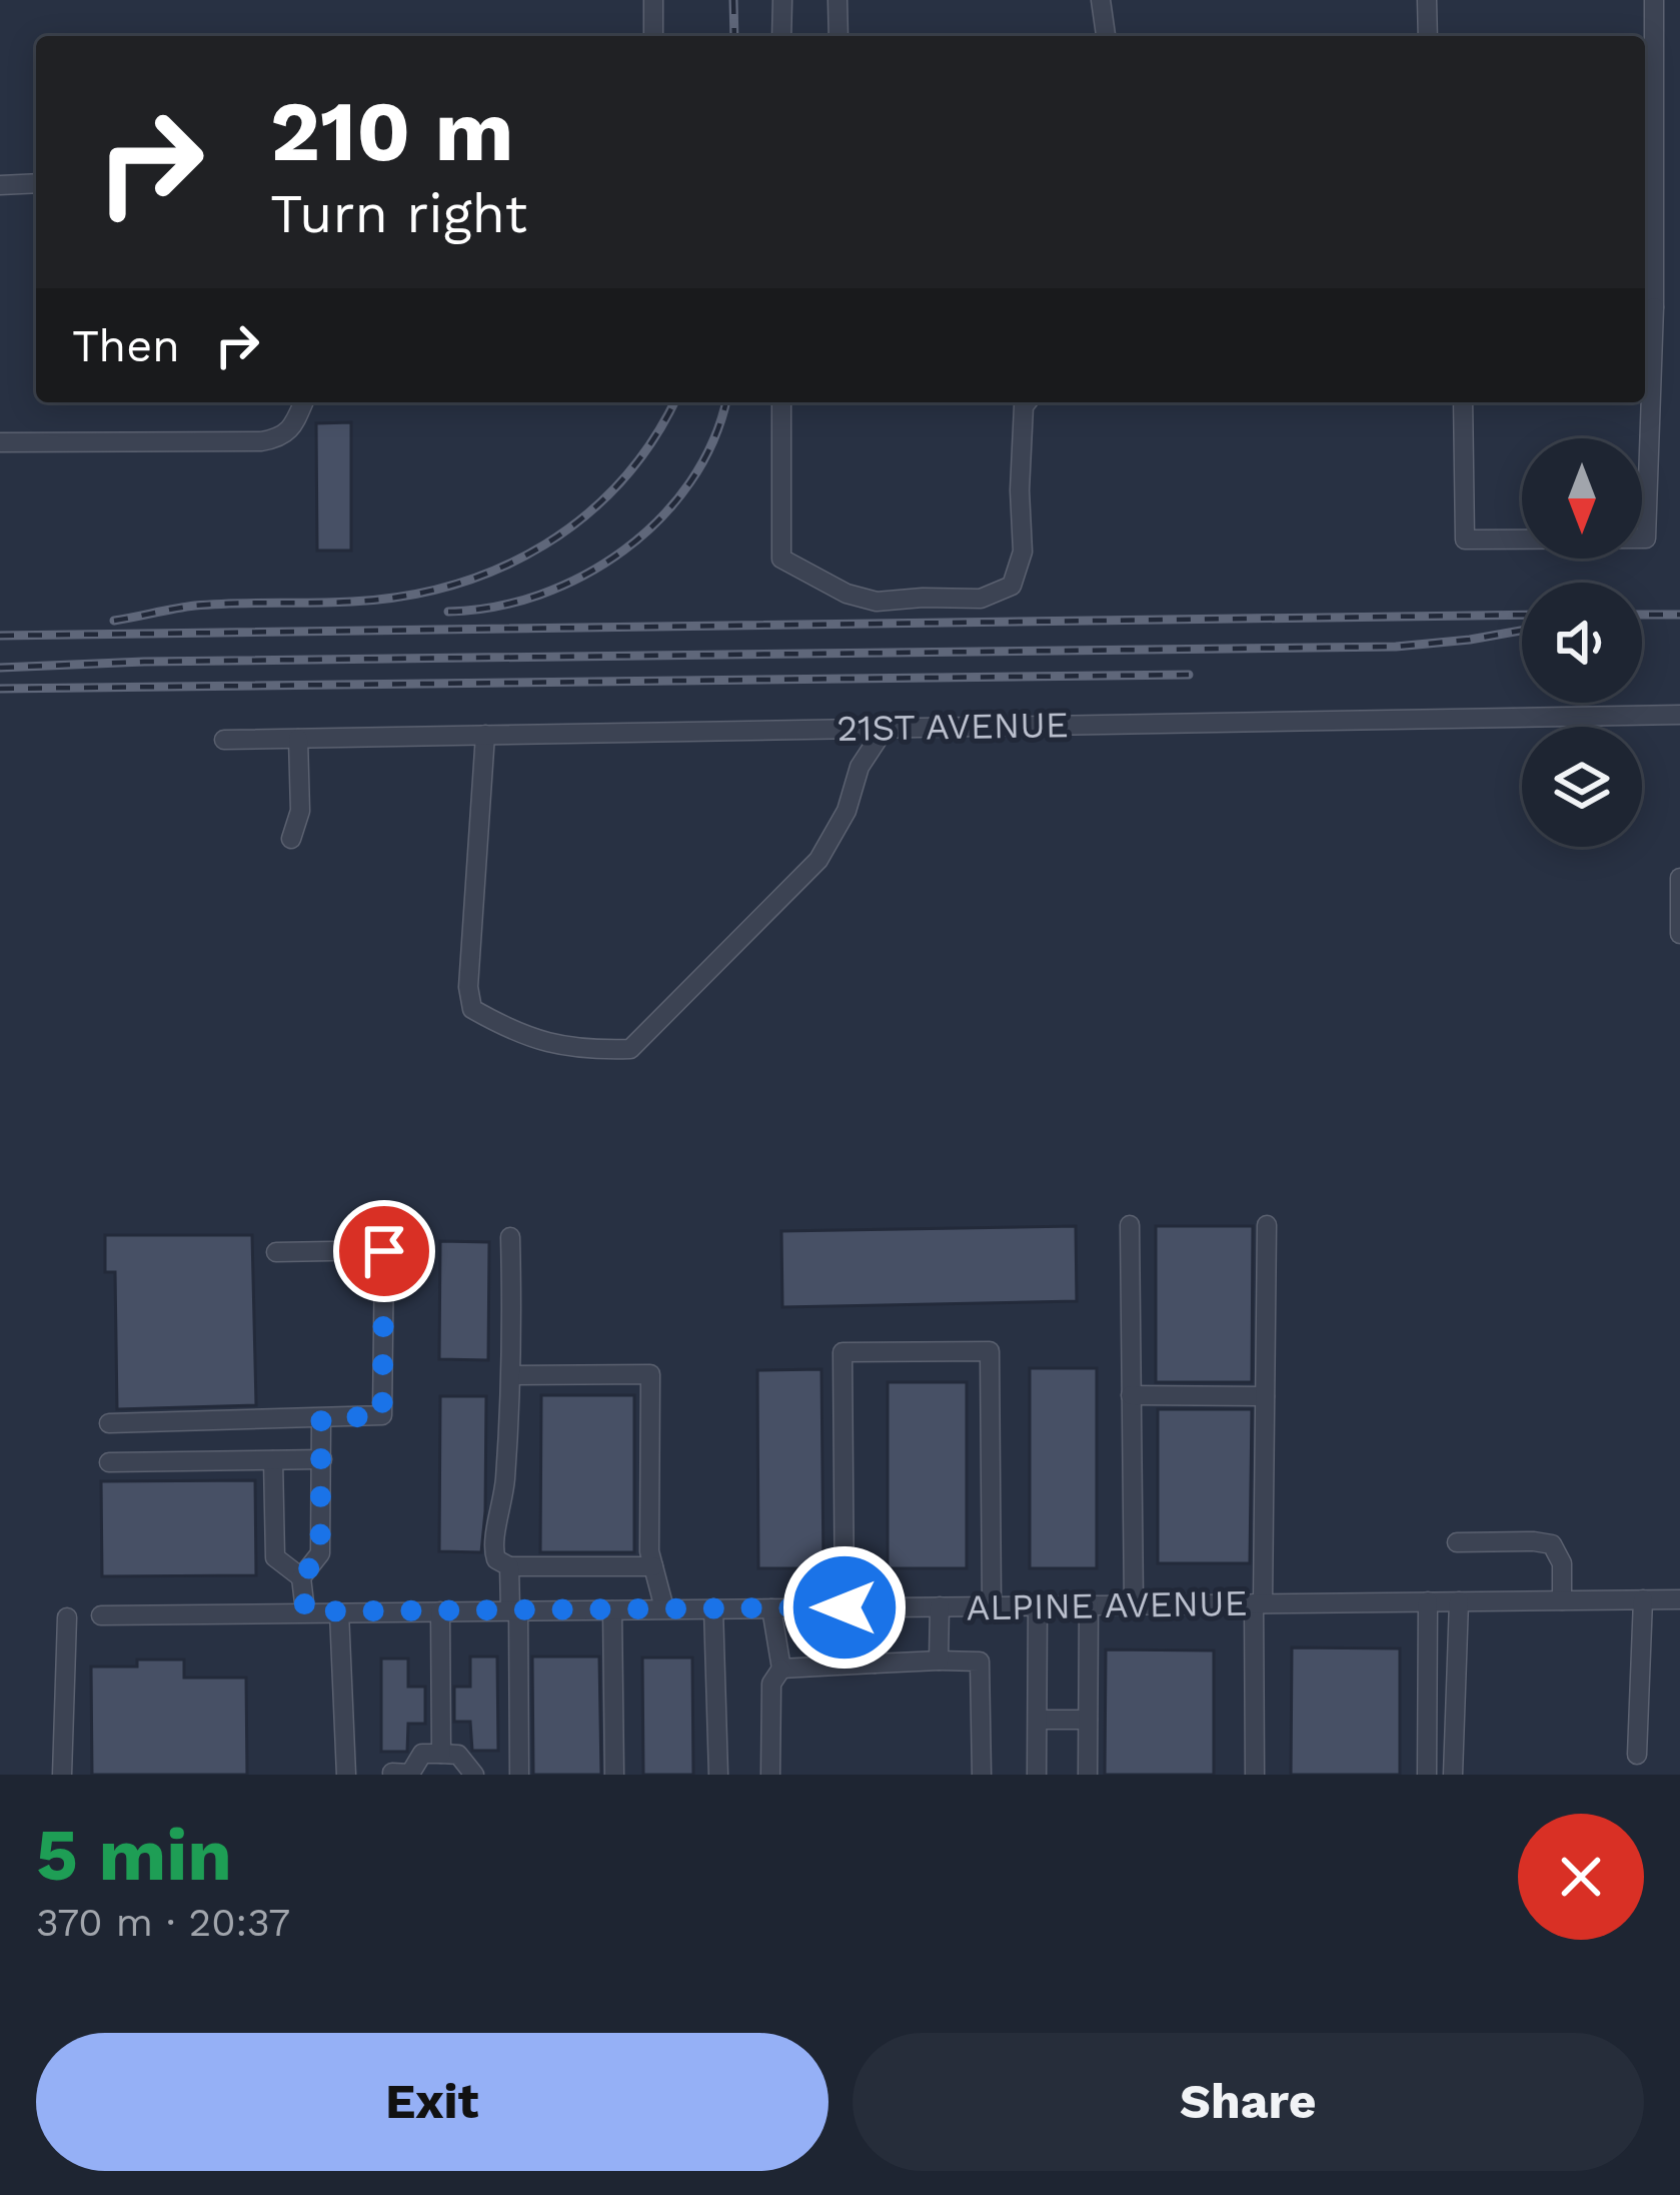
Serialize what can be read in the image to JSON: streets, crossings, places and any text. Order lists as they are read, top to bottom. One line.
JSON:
{"streets":{"street":["21ST AVENUE","ALPINE AVENUE"]},"north":"bottom","page":{"turn":["210 m","Turn right"],"then":"Then","heading":["5 min","370 m · 20:37"],"buttons":["Exit","Share"]}}
